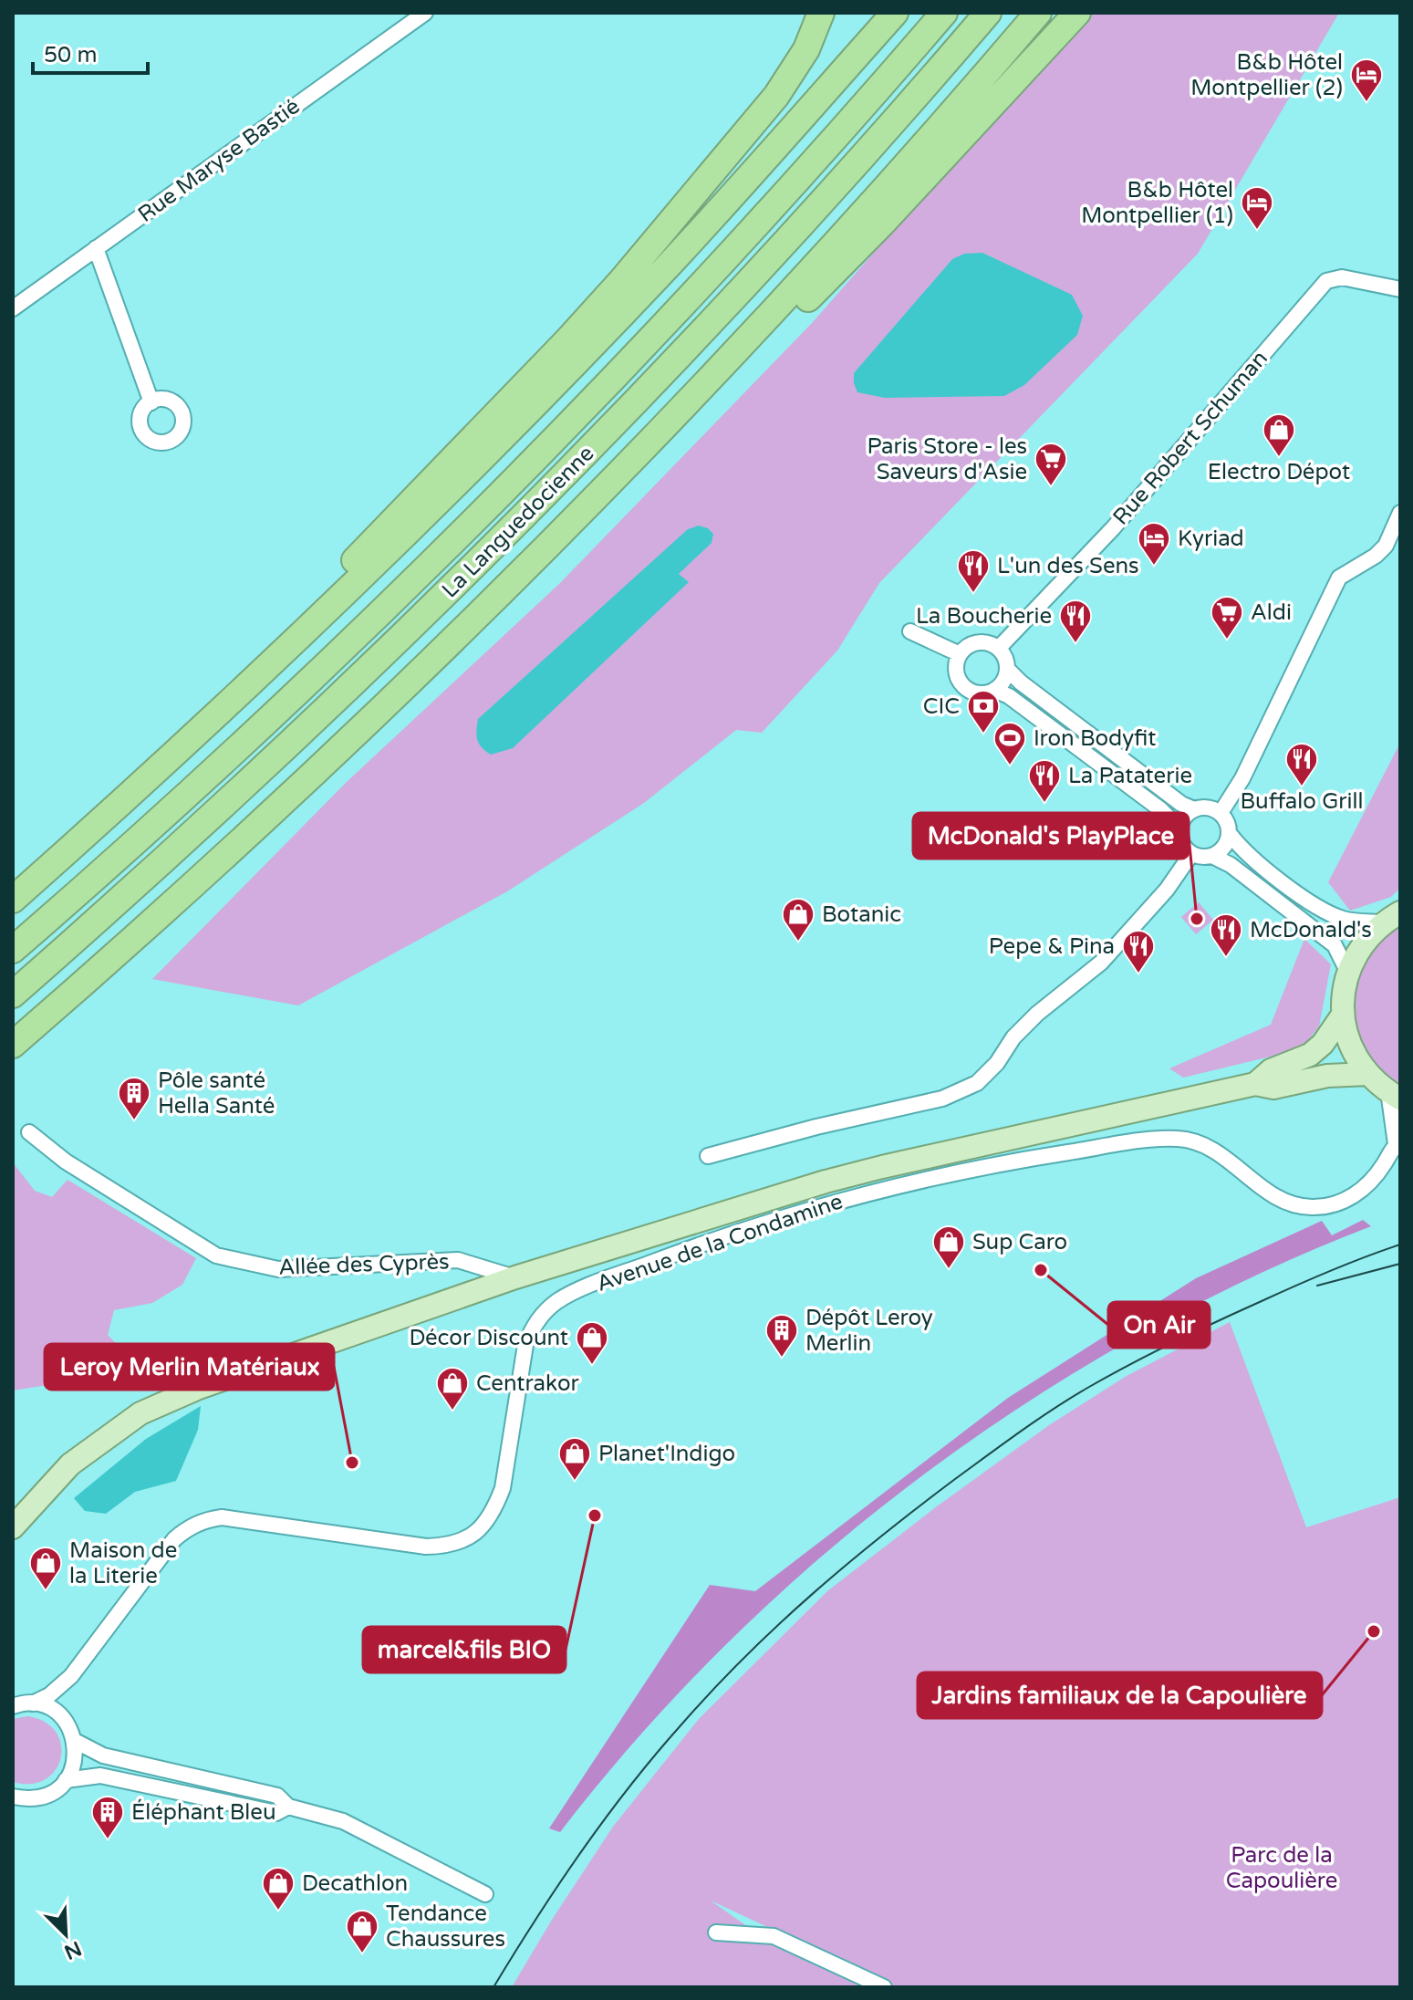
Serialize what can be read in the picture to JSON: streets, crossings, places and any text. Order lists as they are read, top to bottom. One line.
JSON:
{"streets":{"highway":["La Languedocienne"],"street":["Rue Maryse Bastié","Rue Robert Schuman","Avenue de la Condamine","Allée des Cyprès"]},"parks":["Parc de la Capoulière"],"places":{"hotel":["B&b Hôtel Montpellier (2)","B&b Hôtel Montpellier (1)","Kyriad"],"shop":["Electro Dépot","Botanic","Sup Caro","Décor Discount","Centrakor","Planet'Indigo","Maison de la Literie","Decathlon","Tendance Chaussures"],"supermarket":["Paris Store - les Saveurs d'Asie","Aldi"],"restaurant":["L'un des Sens","La Boucherie","Buffalo Grill","La Pataterie","McDonald's","Pepe & Pina"],"bank":["CIC"],"sports":["Iron Bodyfit"],"other":["McDonald's PlayPlace","On Air","Leroy Merlin Matériaux","marcel&fils BIO","Jardins familiaux de la Capoulière"],"building":["Pôle santé Hella Santé","Dépôt Leroy Merlin","Éléphant Bleu"]},"scale_bar":"50 m","north":"bottom right"}
